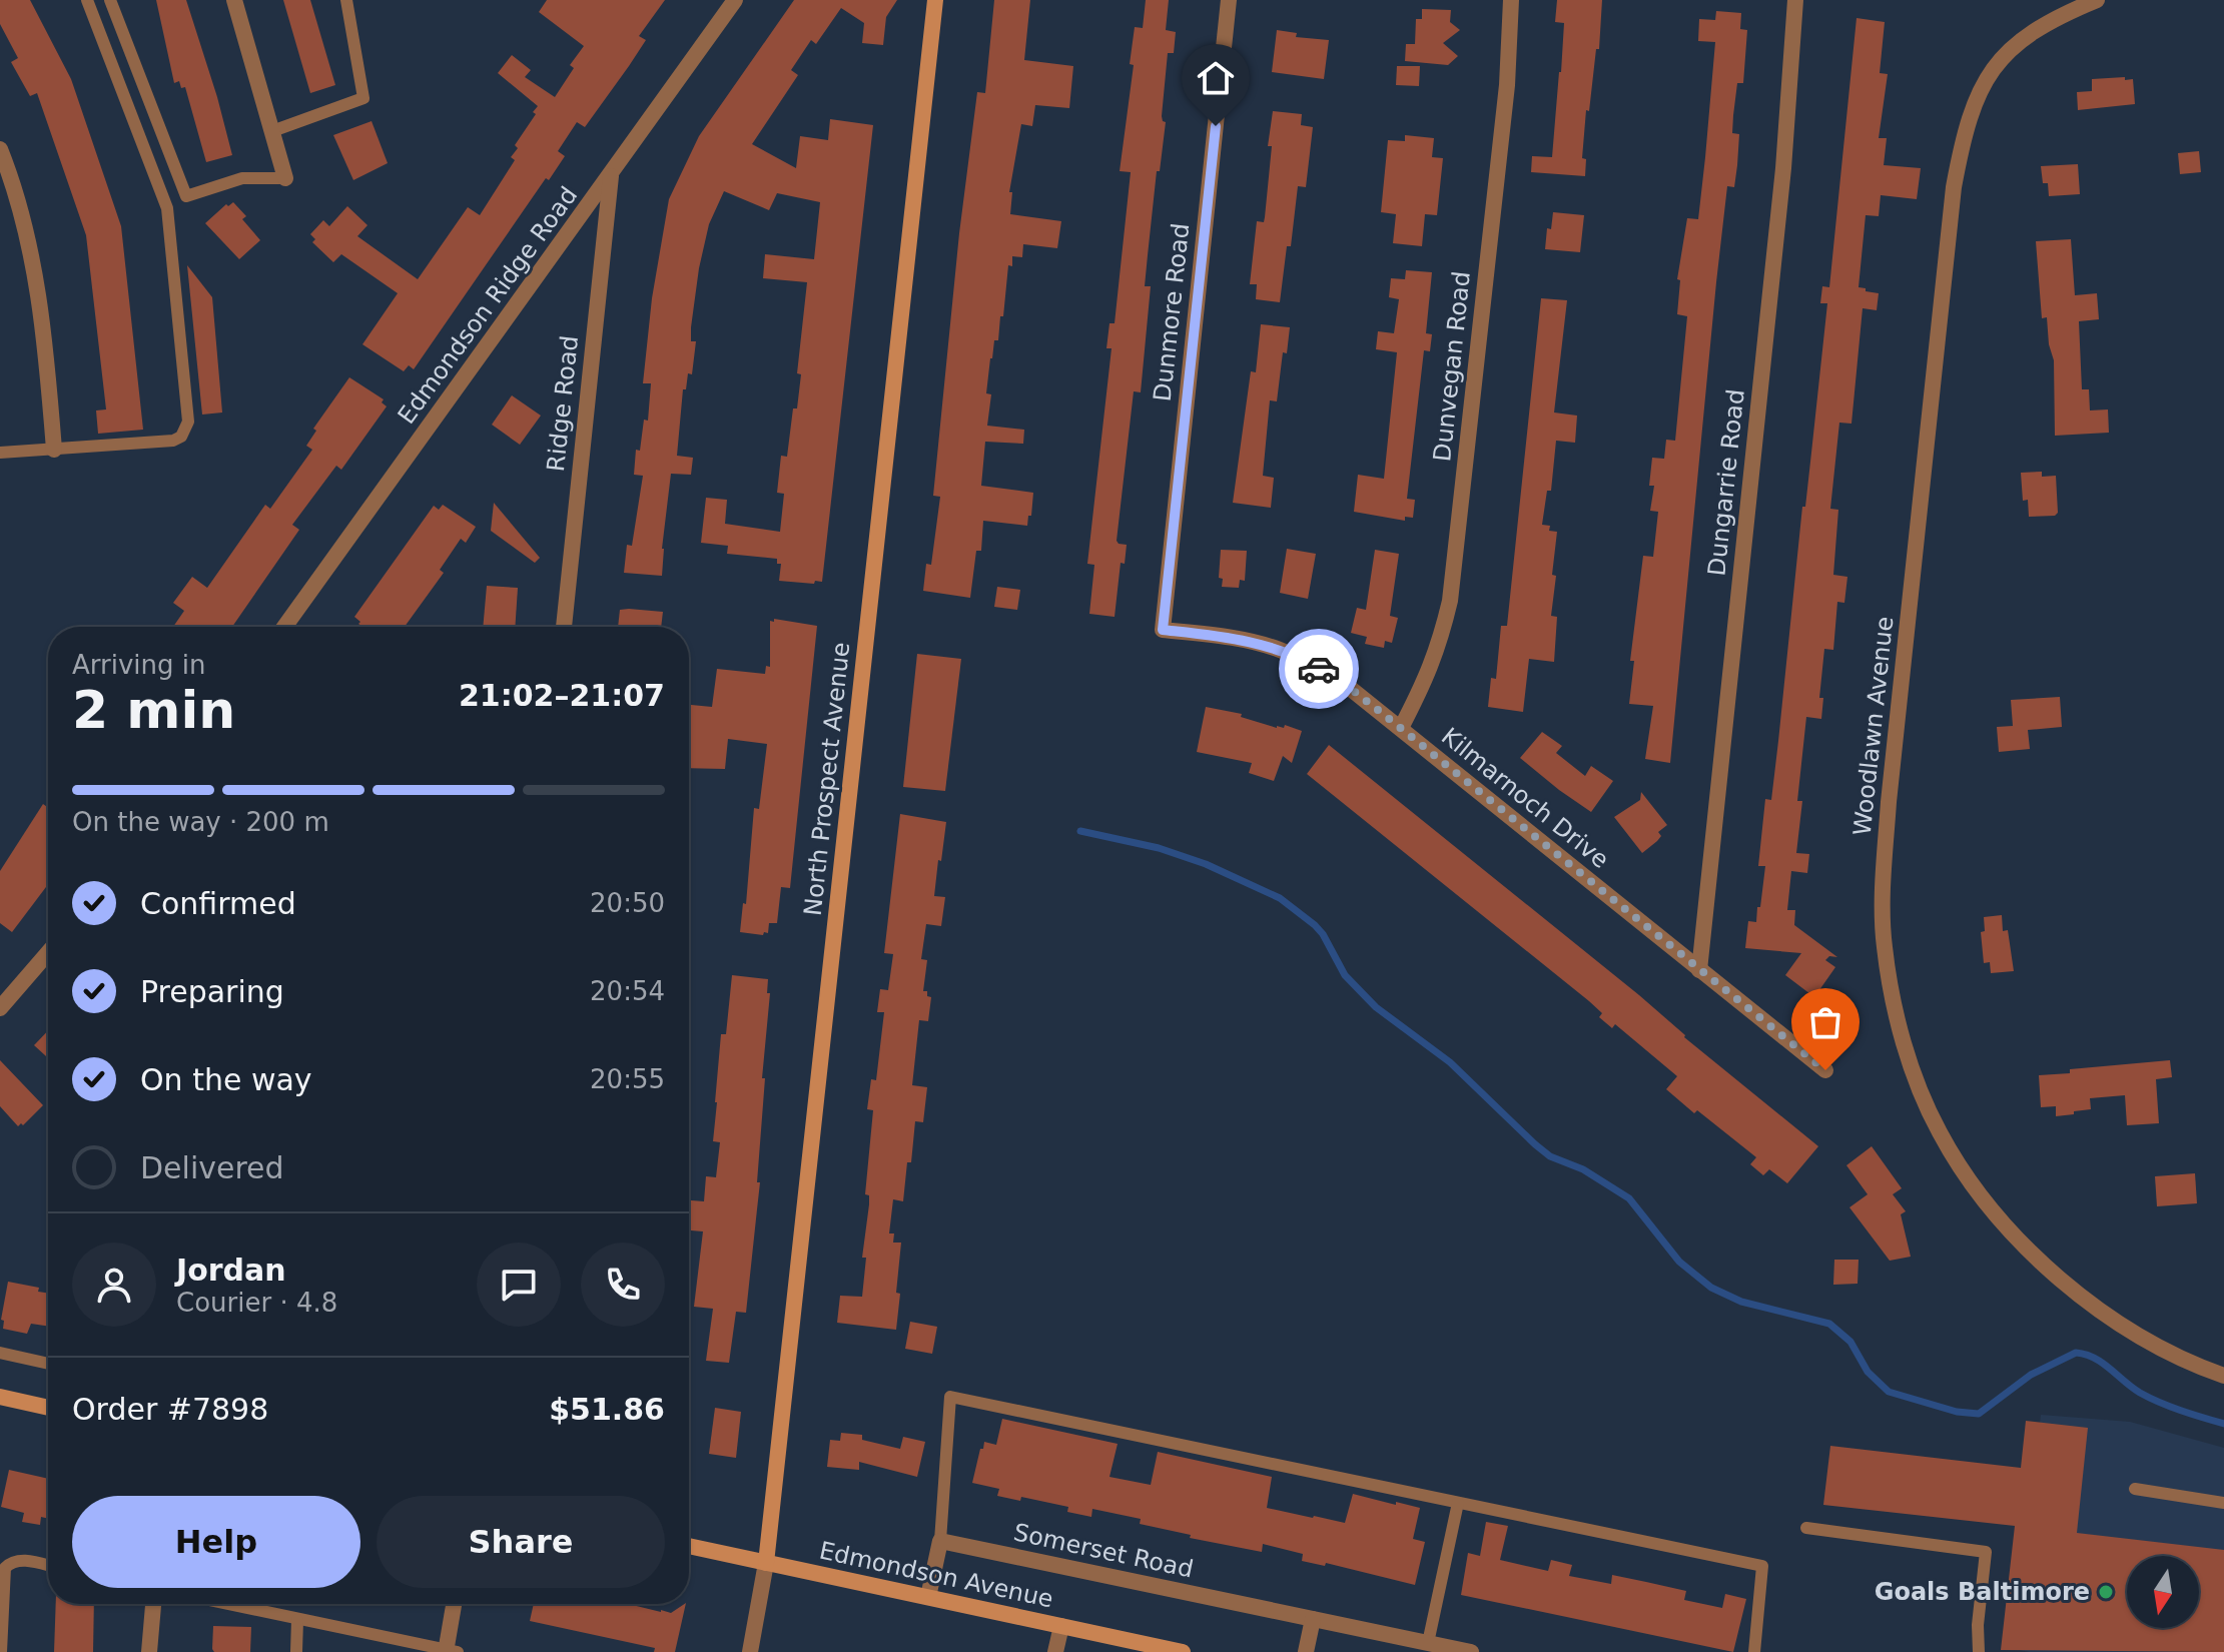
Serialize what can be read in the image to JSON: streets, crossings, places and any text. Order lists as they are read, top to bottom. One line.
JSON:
{"streets":{"street":["Edmondson Ridge Road","Dunmore Road","Dunvegan Road","Ridge Road","Dungarrie Road","Woodlawn Avenue","North Prospect Avenue","Kilmarnoch Drive","Somerset Road","Edmondson Avenue"]},"crossings":[["Edmondson Ridge Road","Ridge Road"],["Dunmore Road","Kilmarnoch Drive"],["Dunvegan Road","Kilmarnoch Drive"],["Dungarrie Road","Kilmarnoch Drive"],["North Prospect Avenue","Edmondson Avenue"]],"places":["Goals Baltimore"],"north":"bottom","page":{"heading":["2 min","Arriving in","21:02–21:07"],"panel":["Jordan","Courier · 4.8","Order #7898","$51.86"],"bar":"On the way · 200 m","list":[["Confirmed","20:50"],["Preparing","20:54"],["On the way","20:55"],"Delivered"],"buttons":["Help","Share"]}}
